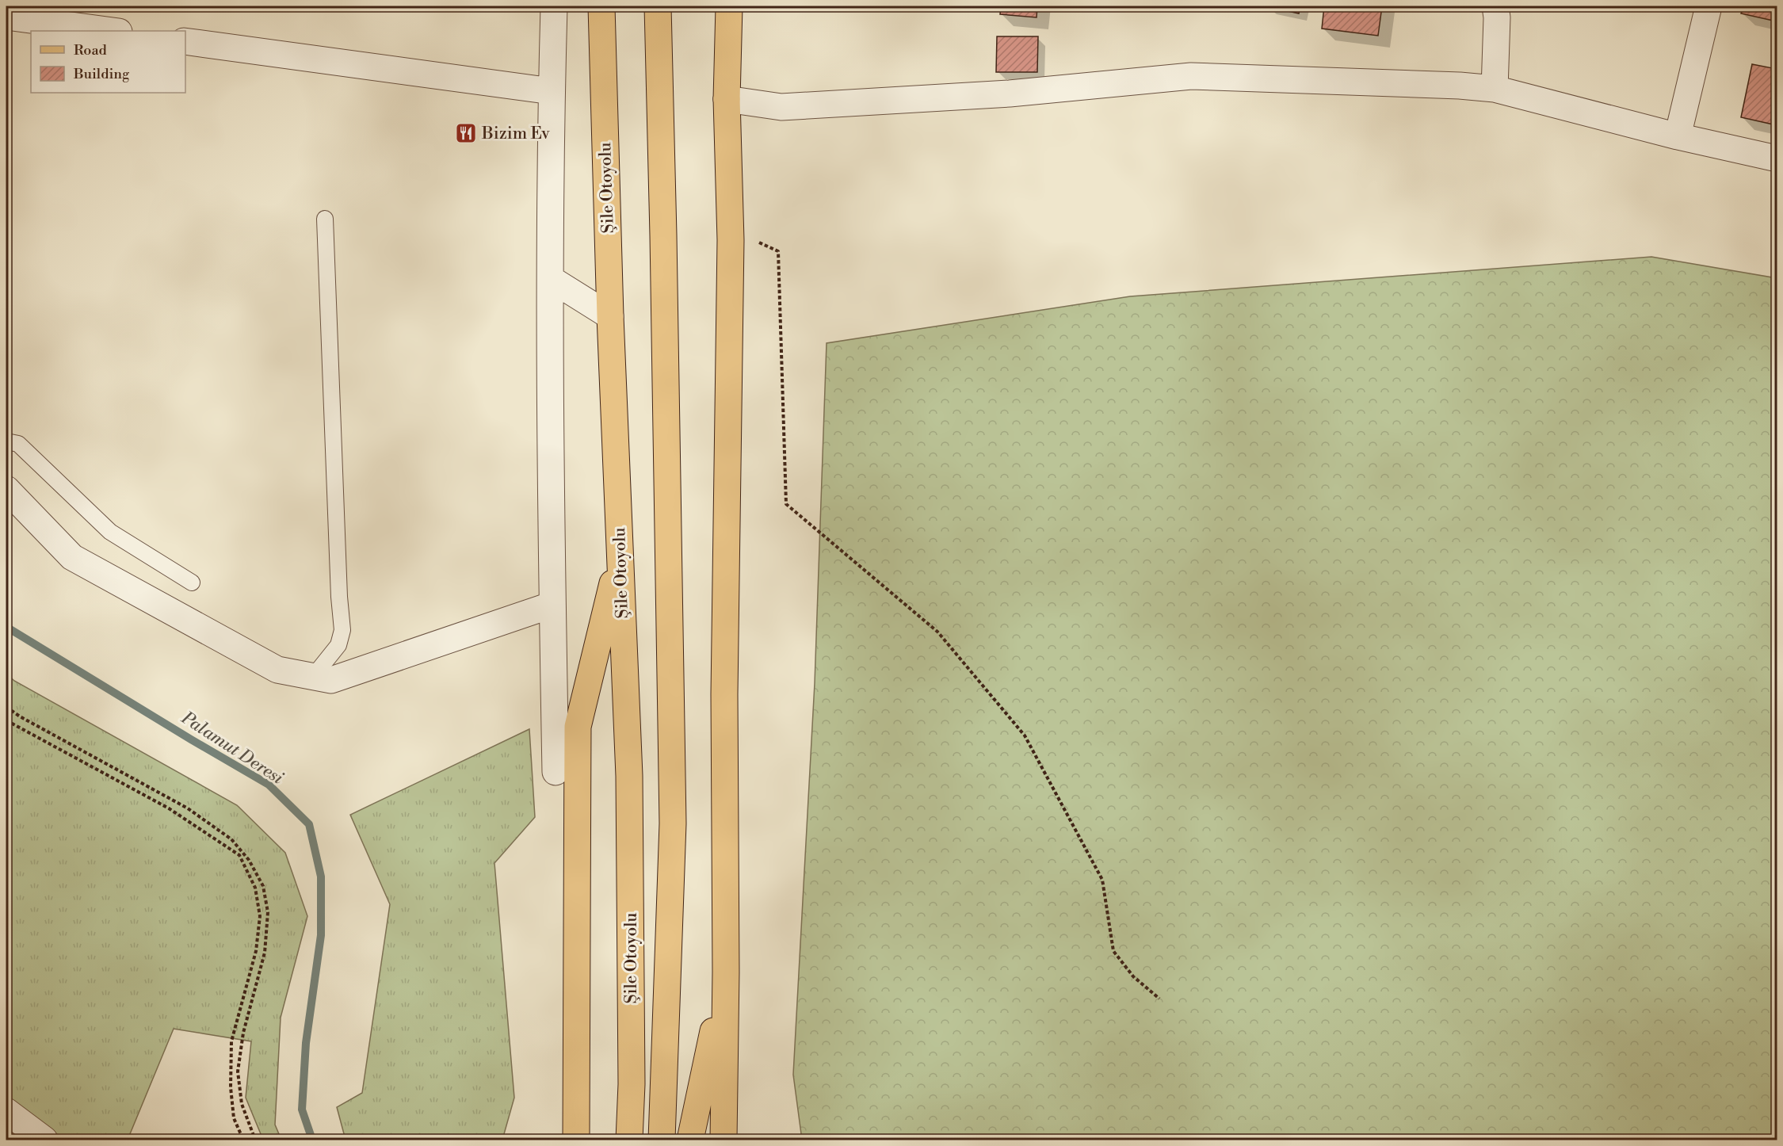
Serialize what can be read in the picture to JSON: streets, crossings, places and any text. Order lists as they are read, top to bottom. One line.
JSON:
{"streets":{"main road":["Şile Otoyolu"]},"water":["Palamut Deresi"],"places":{"restaurant":["Bizim Ev"]},"legend":["Road","Building"]}
